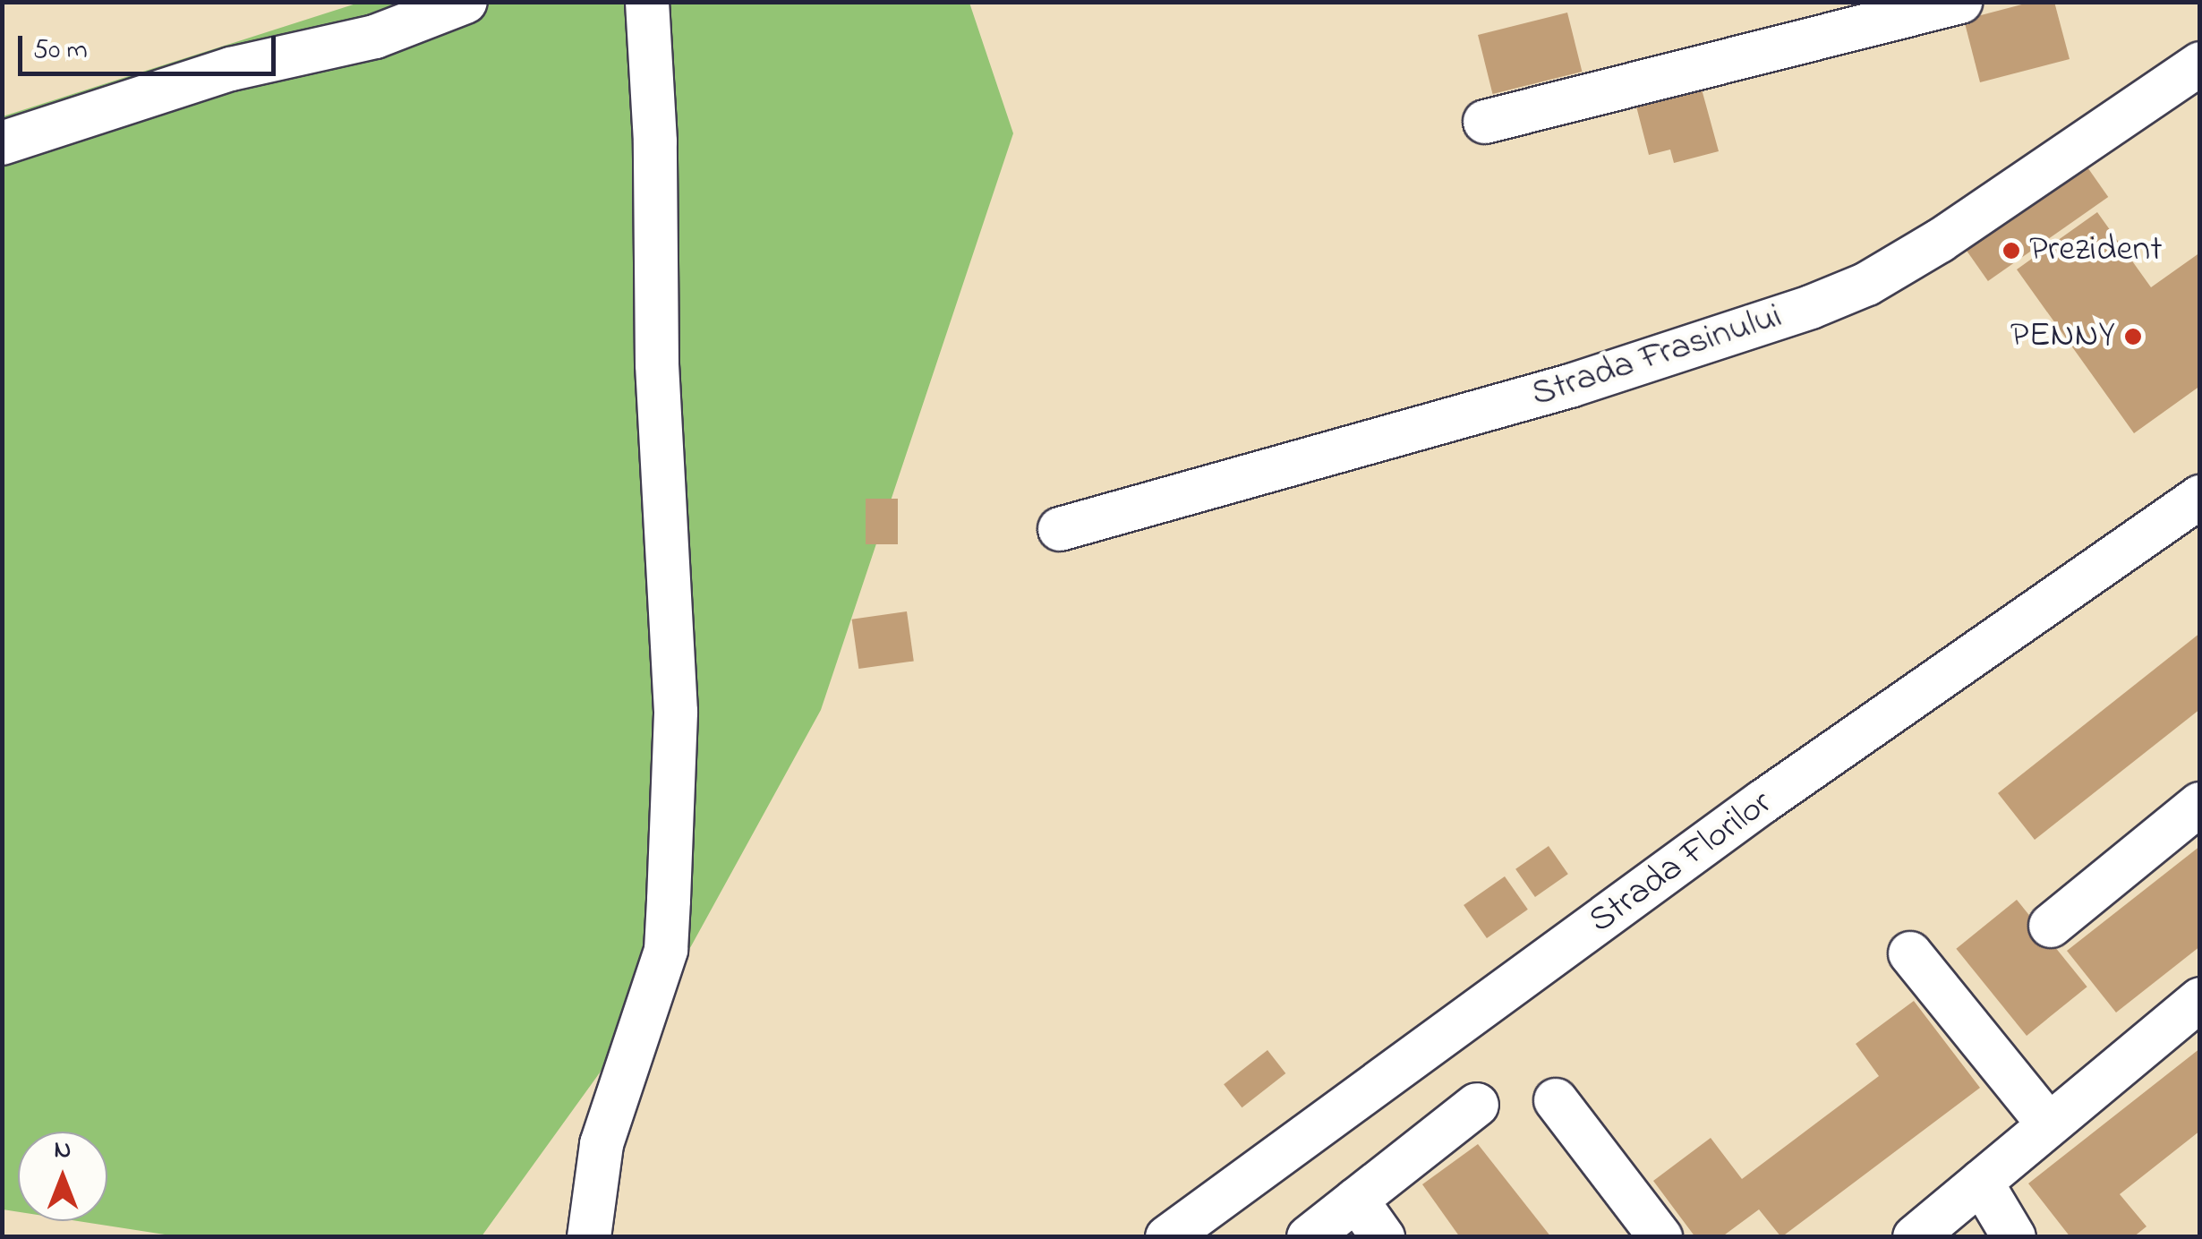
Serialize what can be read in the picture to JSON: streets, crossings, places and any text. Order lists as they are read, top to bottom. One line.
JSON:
{"streets":{"street":["Strada Frasinului","Strada Florilor"]},"places":["Prezident","PENNY"],"scale_bar":"50 m","north":"top"}
